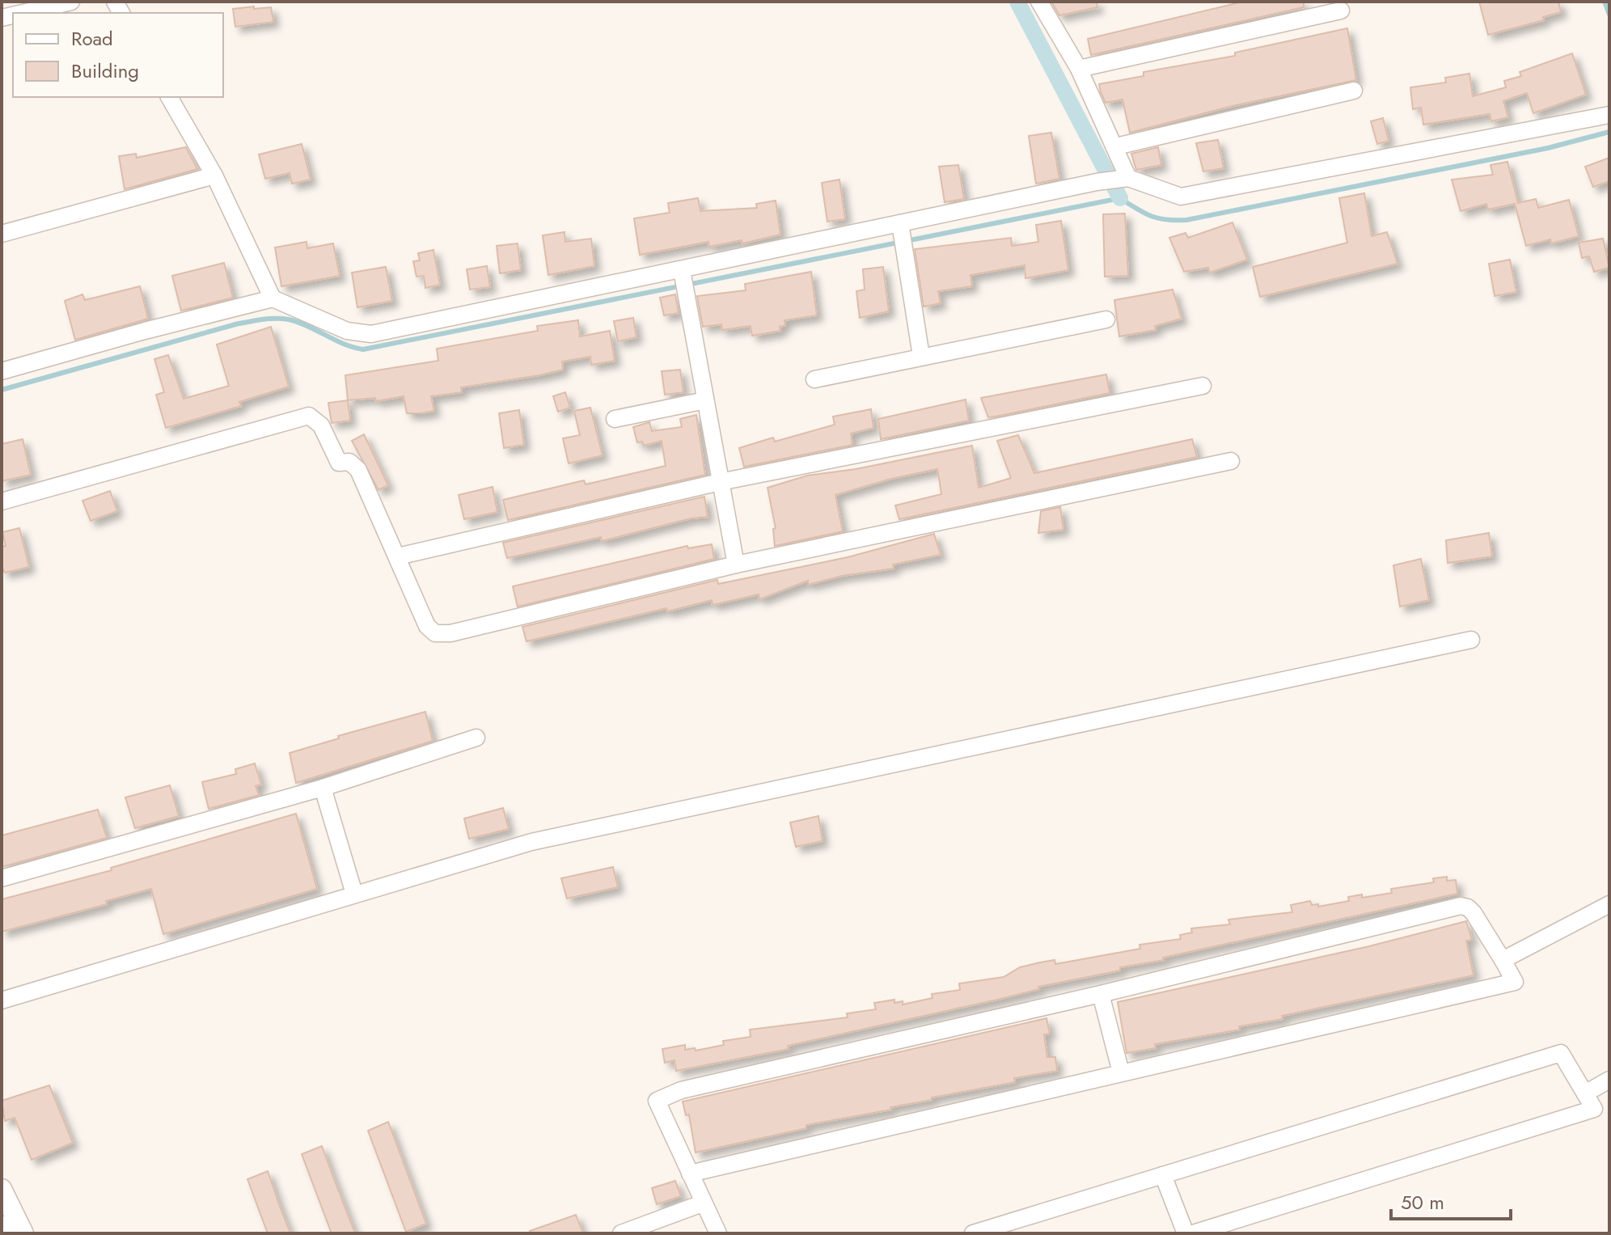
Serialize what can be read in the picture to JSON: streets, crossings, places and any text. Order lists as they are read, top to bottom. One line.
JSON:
{"legend":["Road","Building"],"scale_bar":"50 m"}
